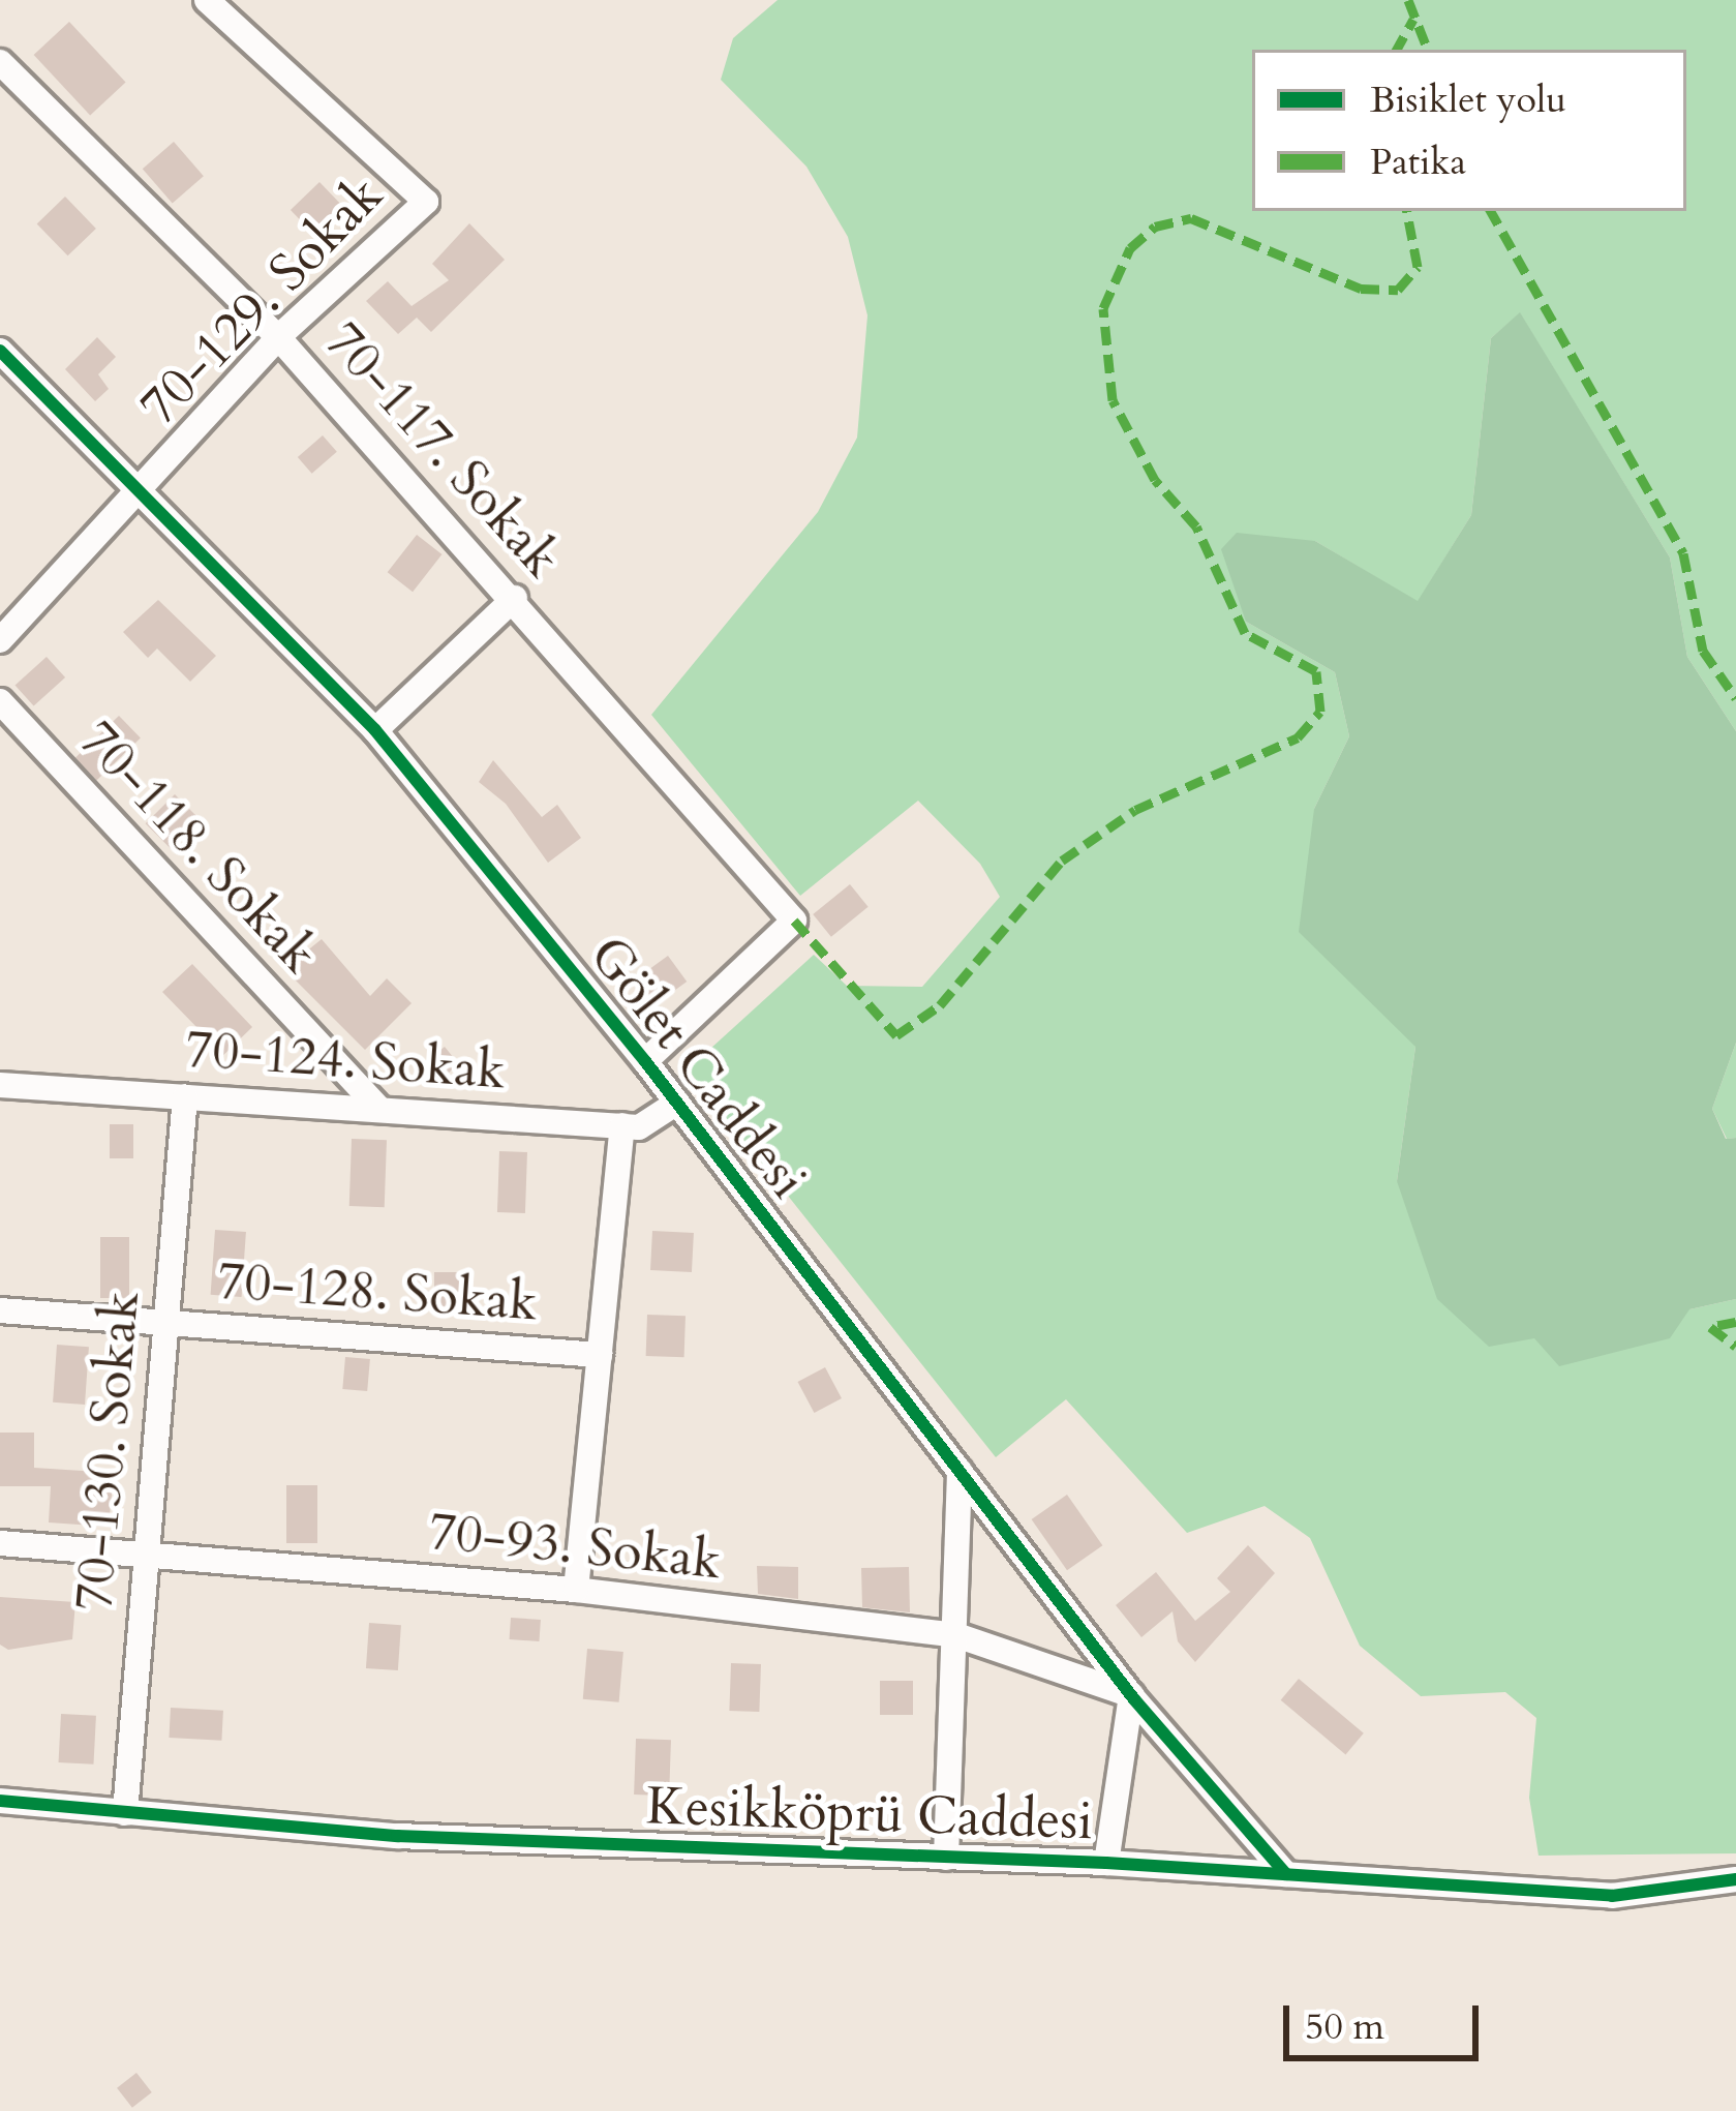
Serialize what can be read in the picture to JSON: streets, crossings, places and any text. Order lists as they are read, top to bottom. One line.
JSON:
{"streets":{"street":["70-129. Sokak","70-117. Sokak","70-118. Sokak","70-124. Sokak","Gölet Caddesi","70-128. Sokak","70-130. Sokak","70-93. Sokak","Kesikköprü Caddesi"]},"crossings":[["70-129. Sokak","70-117. Sokak"],["70-129. Sokak","Gölet Caddesi"],["70-117. Sokak","Gölet Caddesi"],["70-118. Sokak","70-124. Sokak"],["70-124. Sokak","Gölet Caddesi"],["70-124. Sokak","70-130. Sokak"],["Gölet Caddesi","70-93. Sokak"],["Gölet Caddesi","Kesikköprü Caddesi"],["70-128. Sokak","70-130. Sokak"],["70-130. Sokak","70-93. Sokak"],["70-130. Sokak","Kesikköprü Caddesi"]],"legend":["Bisiklet yolu","Patika"],"scale_bar":"50 m"}
